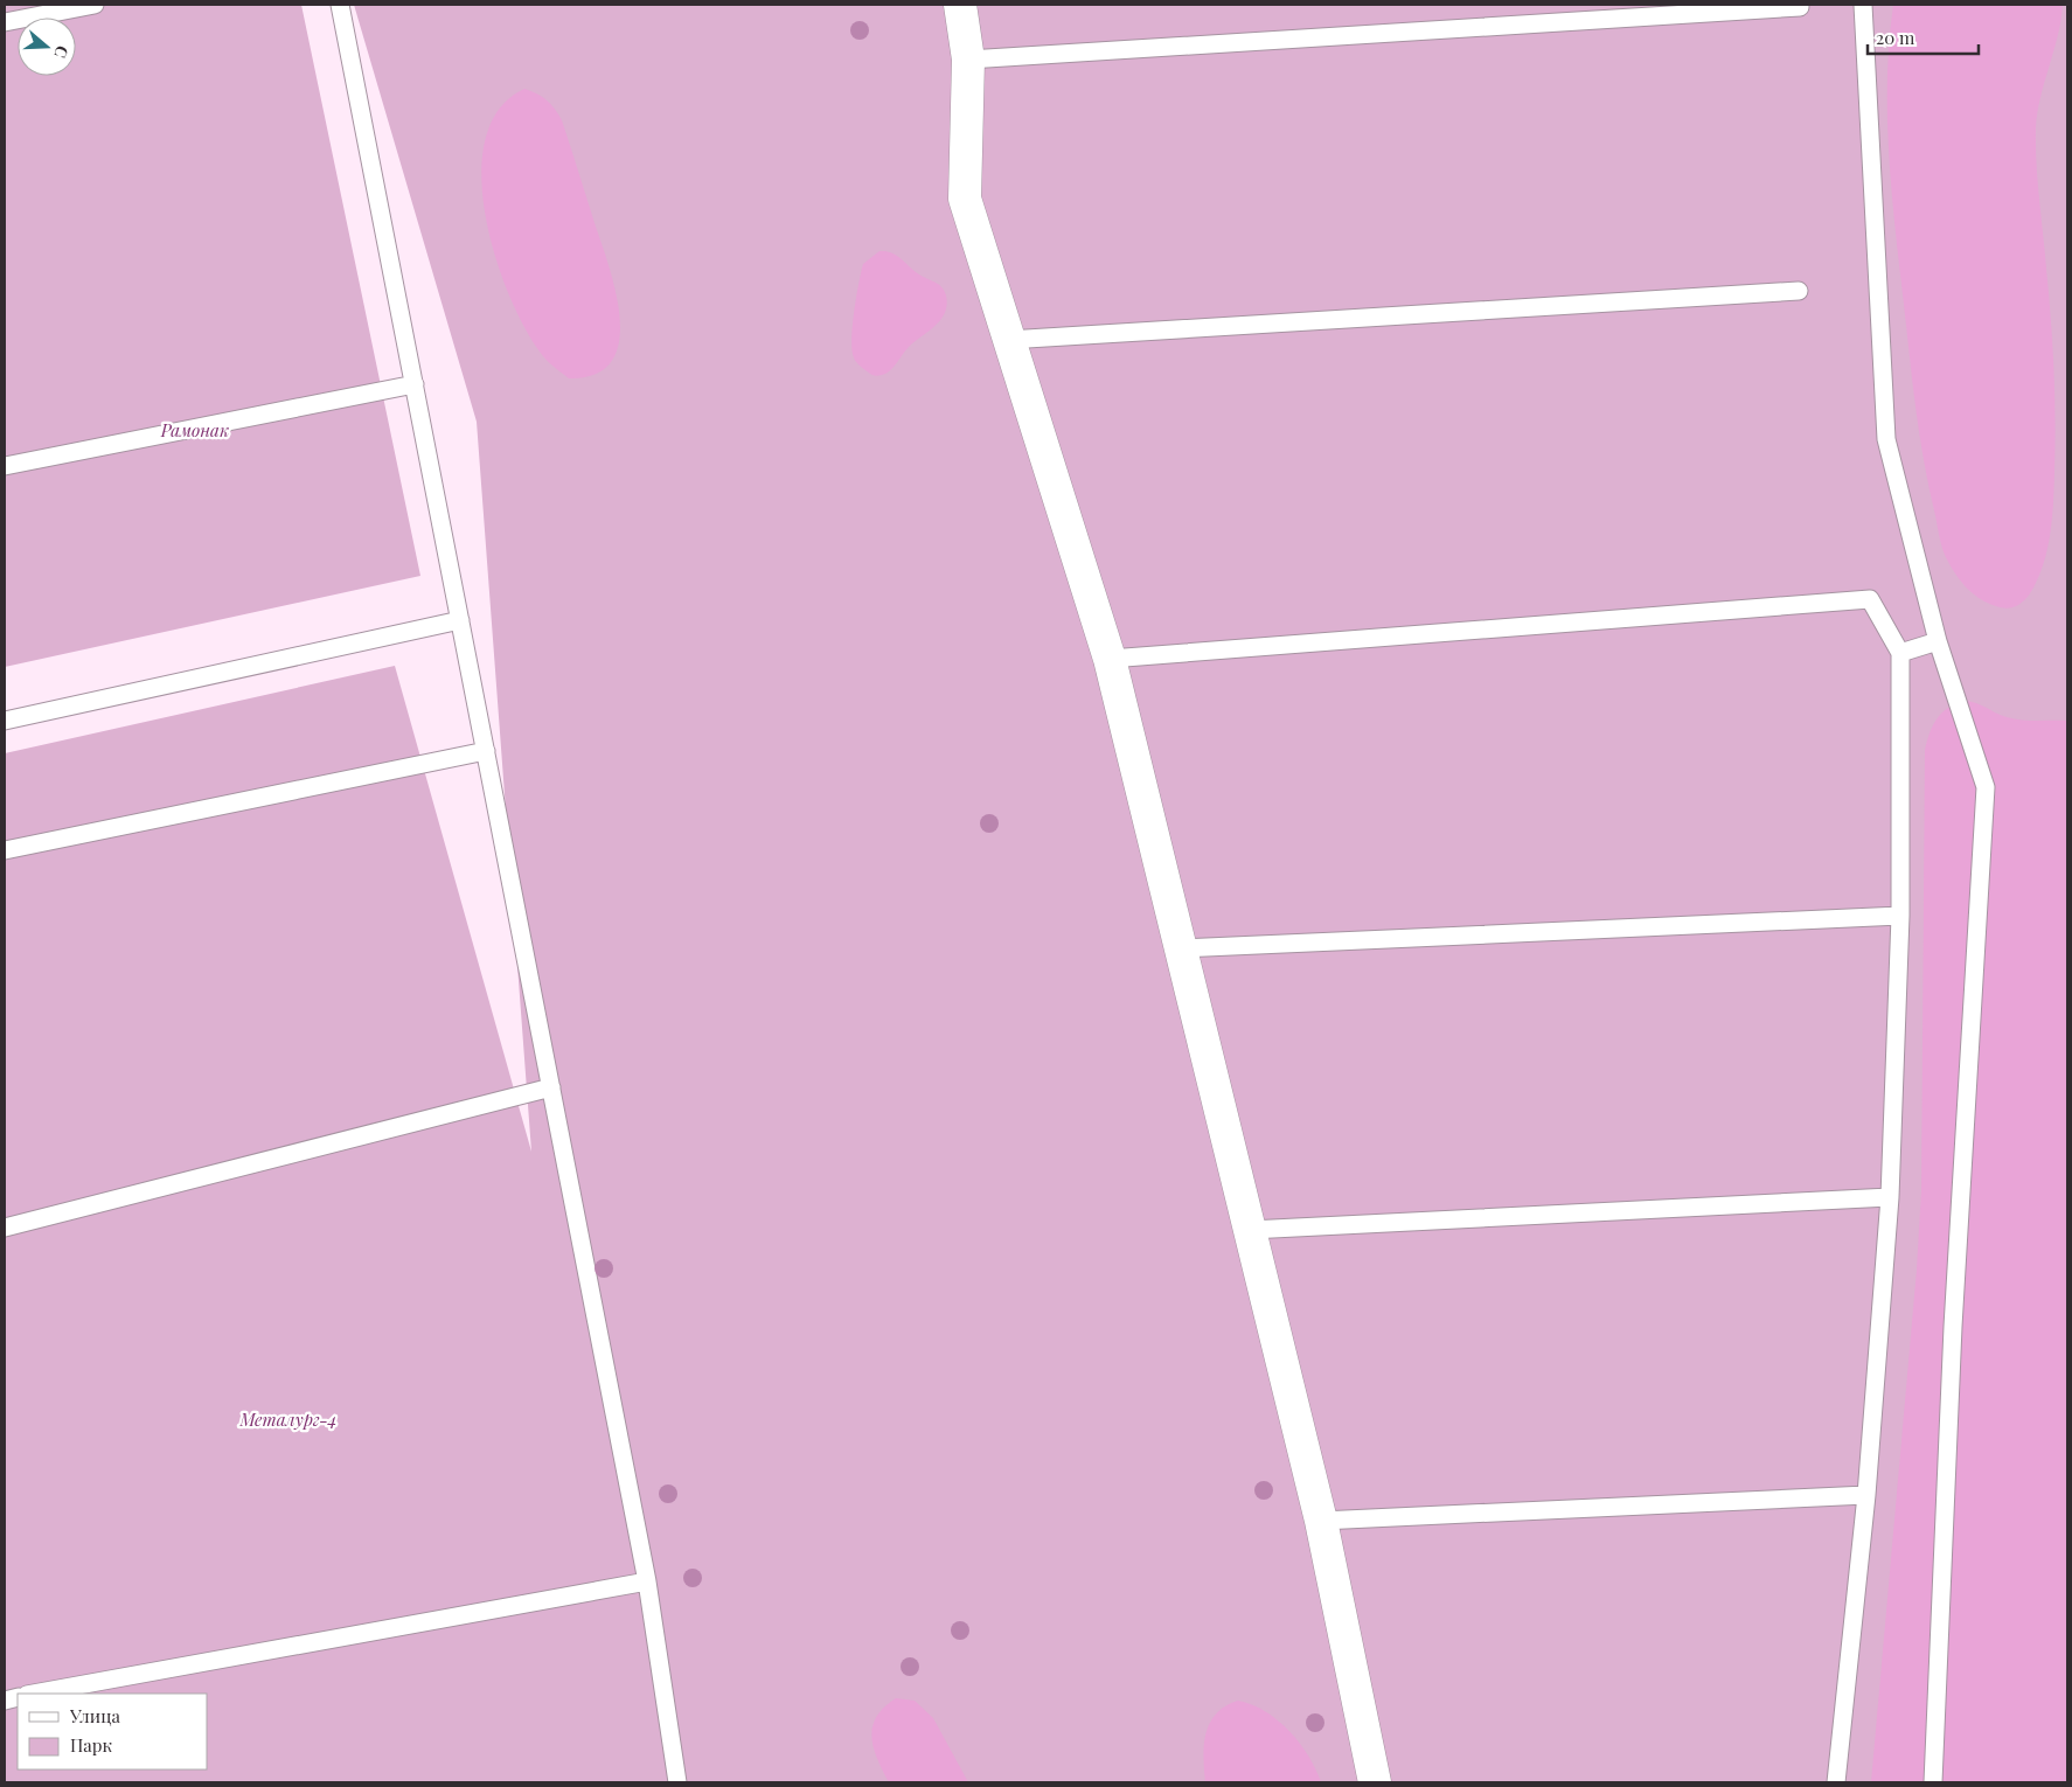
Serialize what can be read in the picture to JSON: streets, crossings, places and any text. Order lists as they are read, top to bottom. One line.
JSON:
{"parks":["Рамонак","Металург-4"],"legend":["Улица","Парк"],"scale_bar":"20 m","north":"right"}
